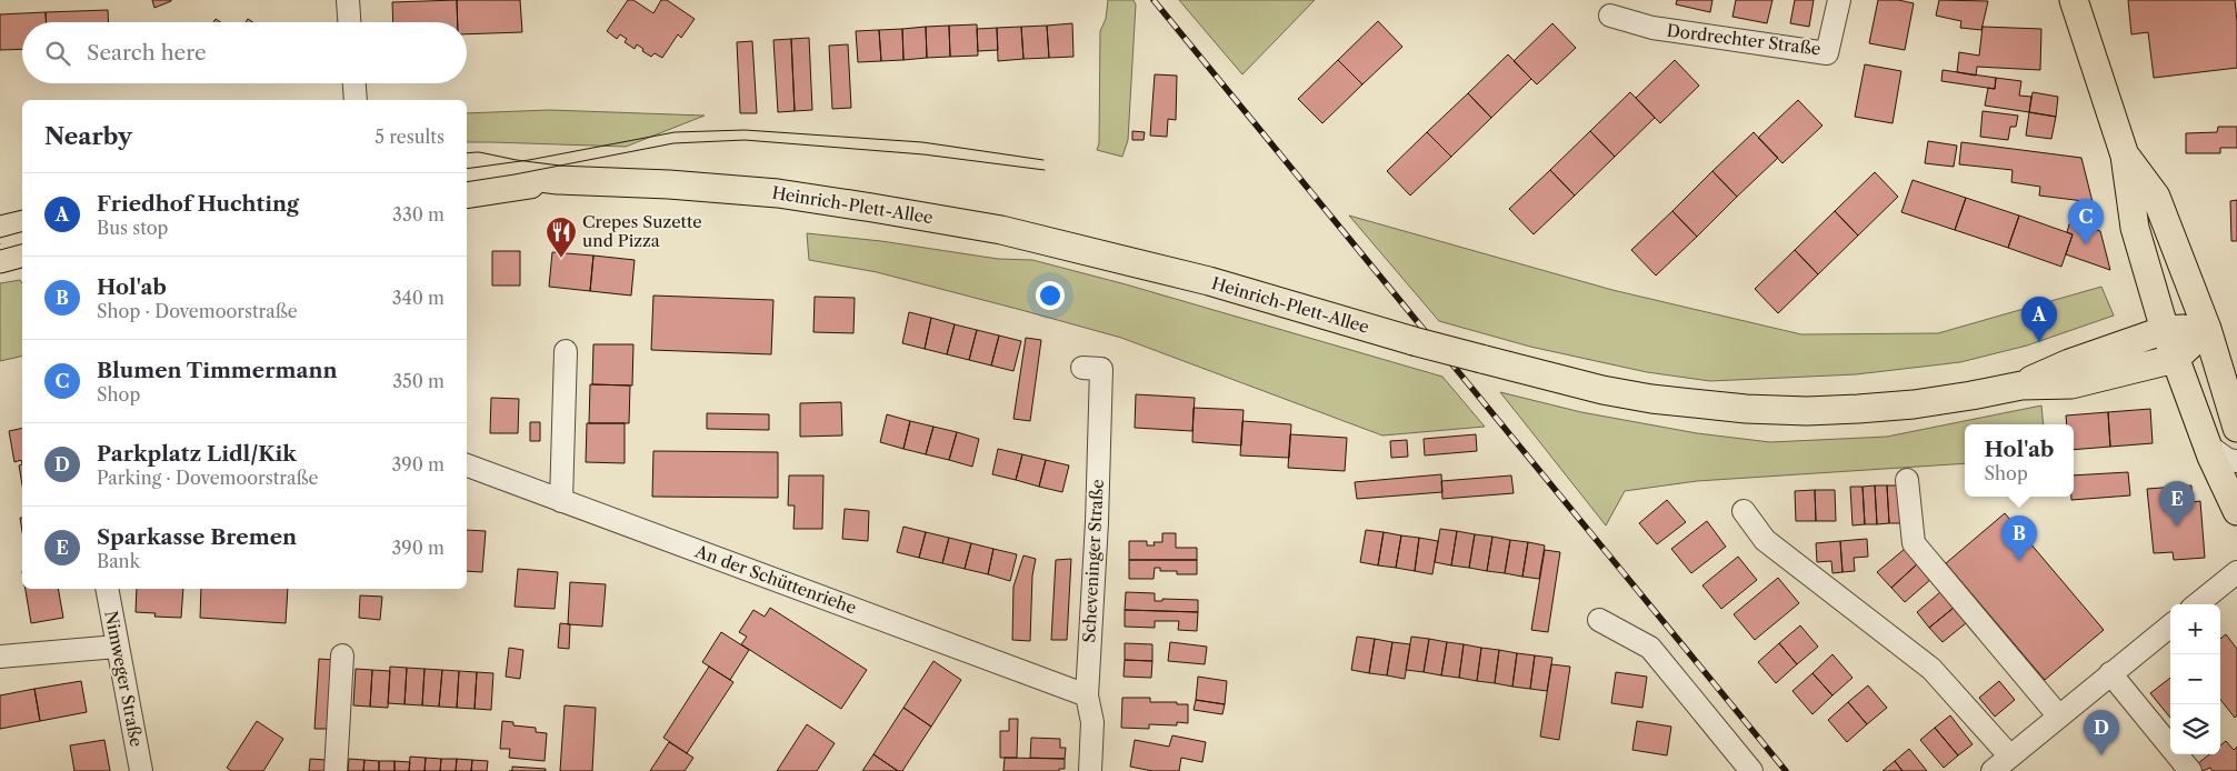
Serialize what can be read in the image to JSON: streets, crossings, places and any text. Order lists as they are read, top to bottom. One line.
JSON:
{"streets":{"main road":["Heinrich-Plett-Allee"],"street":["Dordrechter Straße","Scheveninger Straße","An der Schüttenriehe","Nimweger Straße"]},"crossings":[["Scheveninger Straße","An der Schüttenriehe"]],"places":{"restaurant":["Crepes Suzette und Pizza"]},"page":{"search":"Search here","heading":["Nearby","5 results"],"list":[{"mark":"A","name":"Friedhof Huchting","note":"Bus stop","value":"330 m"},{"mark":"B","name":"Hol'ab","note":"Shop · Dovemoorstraße","value":"340 m"},{"mark":"C","name":"Blumen Timmermann","note":"Shop","value":"350 m"},{"mark":"D","name":"Parkplatz Lidl/Kik","note":"Parking · Dovemoorstraße","value":"390 m"},{"mark":"E","name":"Sparkasse Bremen","note":"Bank","value":"390 m"}],"pins":["C","A","E","B","D"],"popup":["Hol'ab","Shop"],"map_buttons":["+","−"]}}
